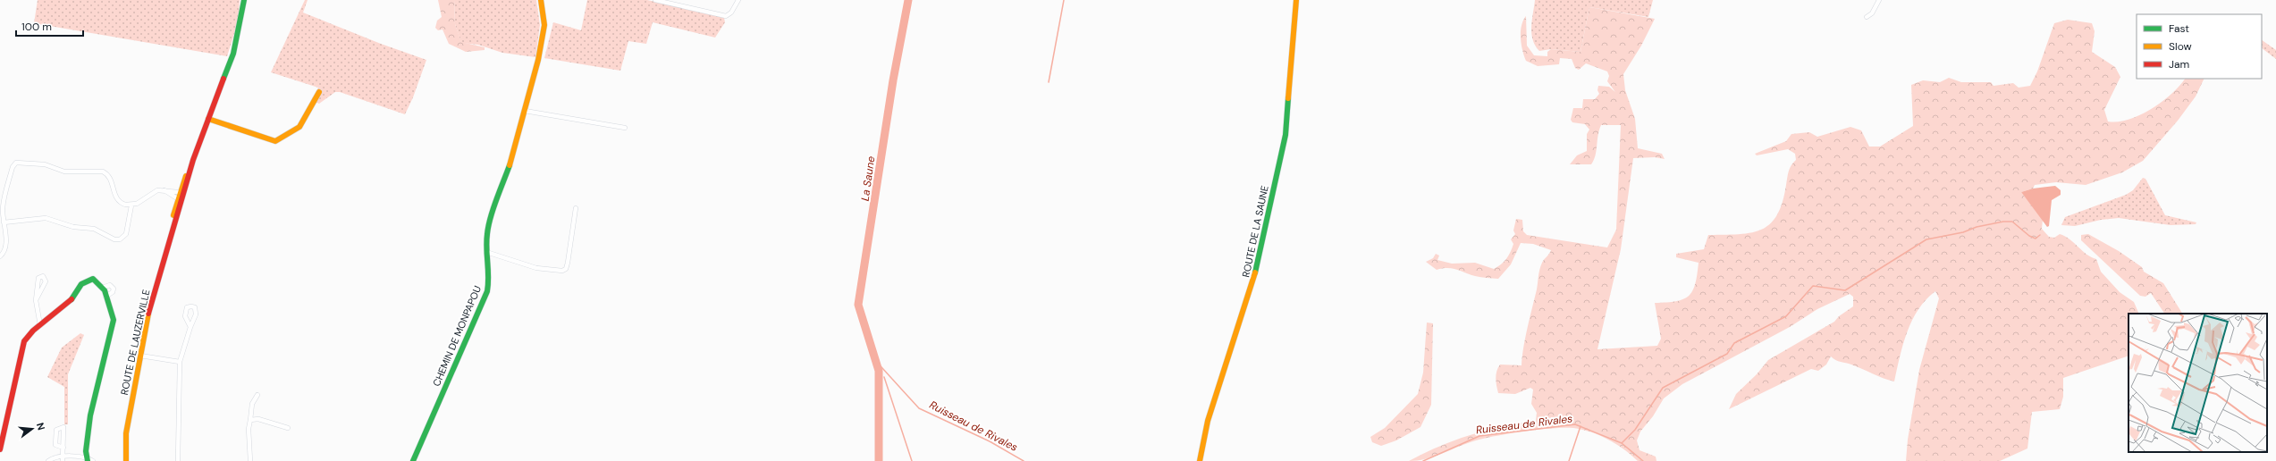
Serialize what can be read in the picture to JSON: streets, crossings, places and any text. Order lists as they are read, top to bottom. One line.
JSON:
{"streets":{"street":["ROUTE DE LA SAUNE","CHEMIN DE MONPAPOU","ROUTE DE LAUZERVILLE"]},"water":["La Saune","Ruisseau de Rivales"],"legend":["Fast","Slow","Jam"],"scale_bar":"100 m","north":"right"}
